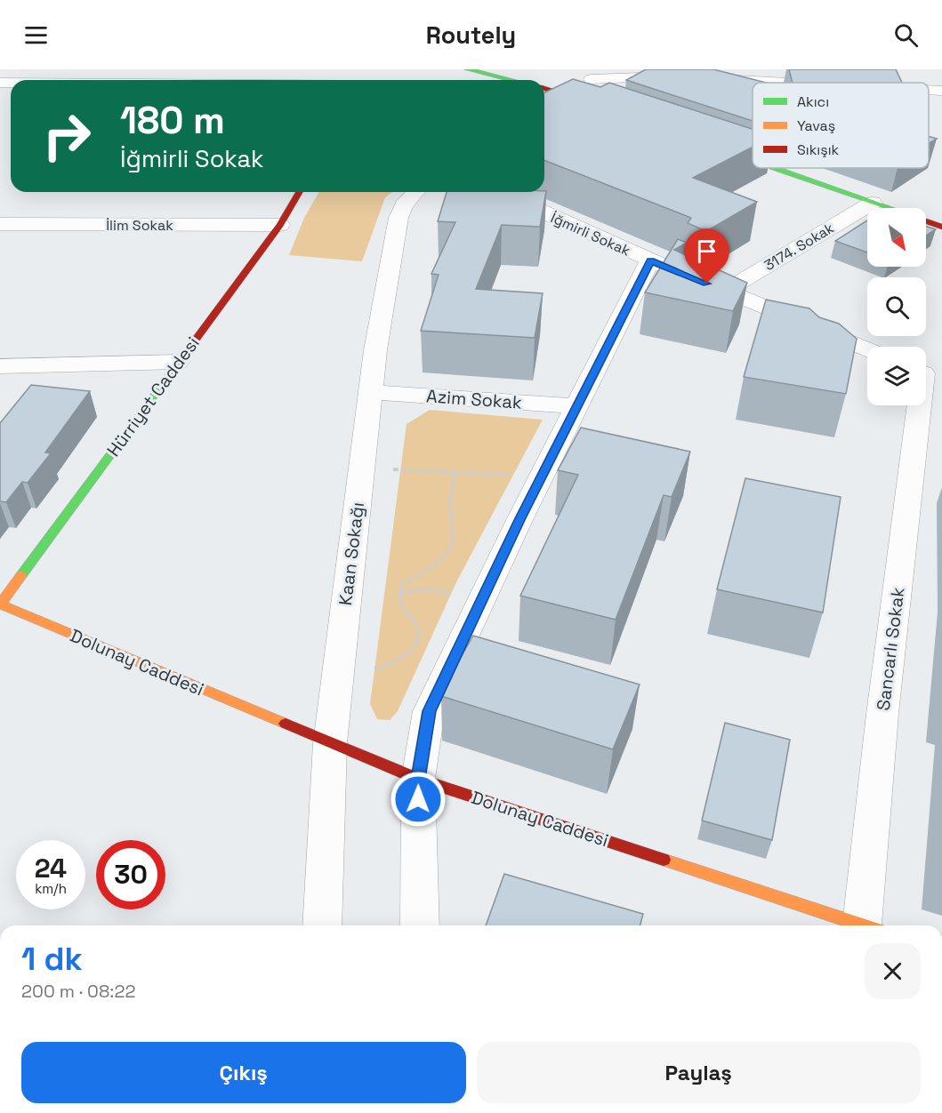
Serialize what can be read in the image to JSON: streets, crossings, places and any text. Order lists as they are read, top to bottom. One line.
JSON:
{"streets":{"street":["İlim Sokak","İğmirli Sokak","3174. Sokak","Hürriyet Caddesi","Azim Sokak","Kaan Sokağı","Sancarlı Sokak","Dolunay Caddesi"]},"crossings":[["İlim Sokak","Hürriyet Caddesi"],["İğmirli Sokak","3174. Sokak"],["Hürriyet Caddesi","Dolunay Caddesi"],["Azim Sokak","Kaan Sokağı"],["Kaan Sokağı","Dolunay Caddesi"]],"legend":["Akıcı","Yavaş","Sıkışık"],"north":"bottom right","page":{"header":"Routely","turn":["180 m","İğmirli Sokak"],"speed":"24 km/h","limit":"30","heading":["1 dk","200 m · 08:22"],"buttons":["Çıkış","Paylaş"]}}
